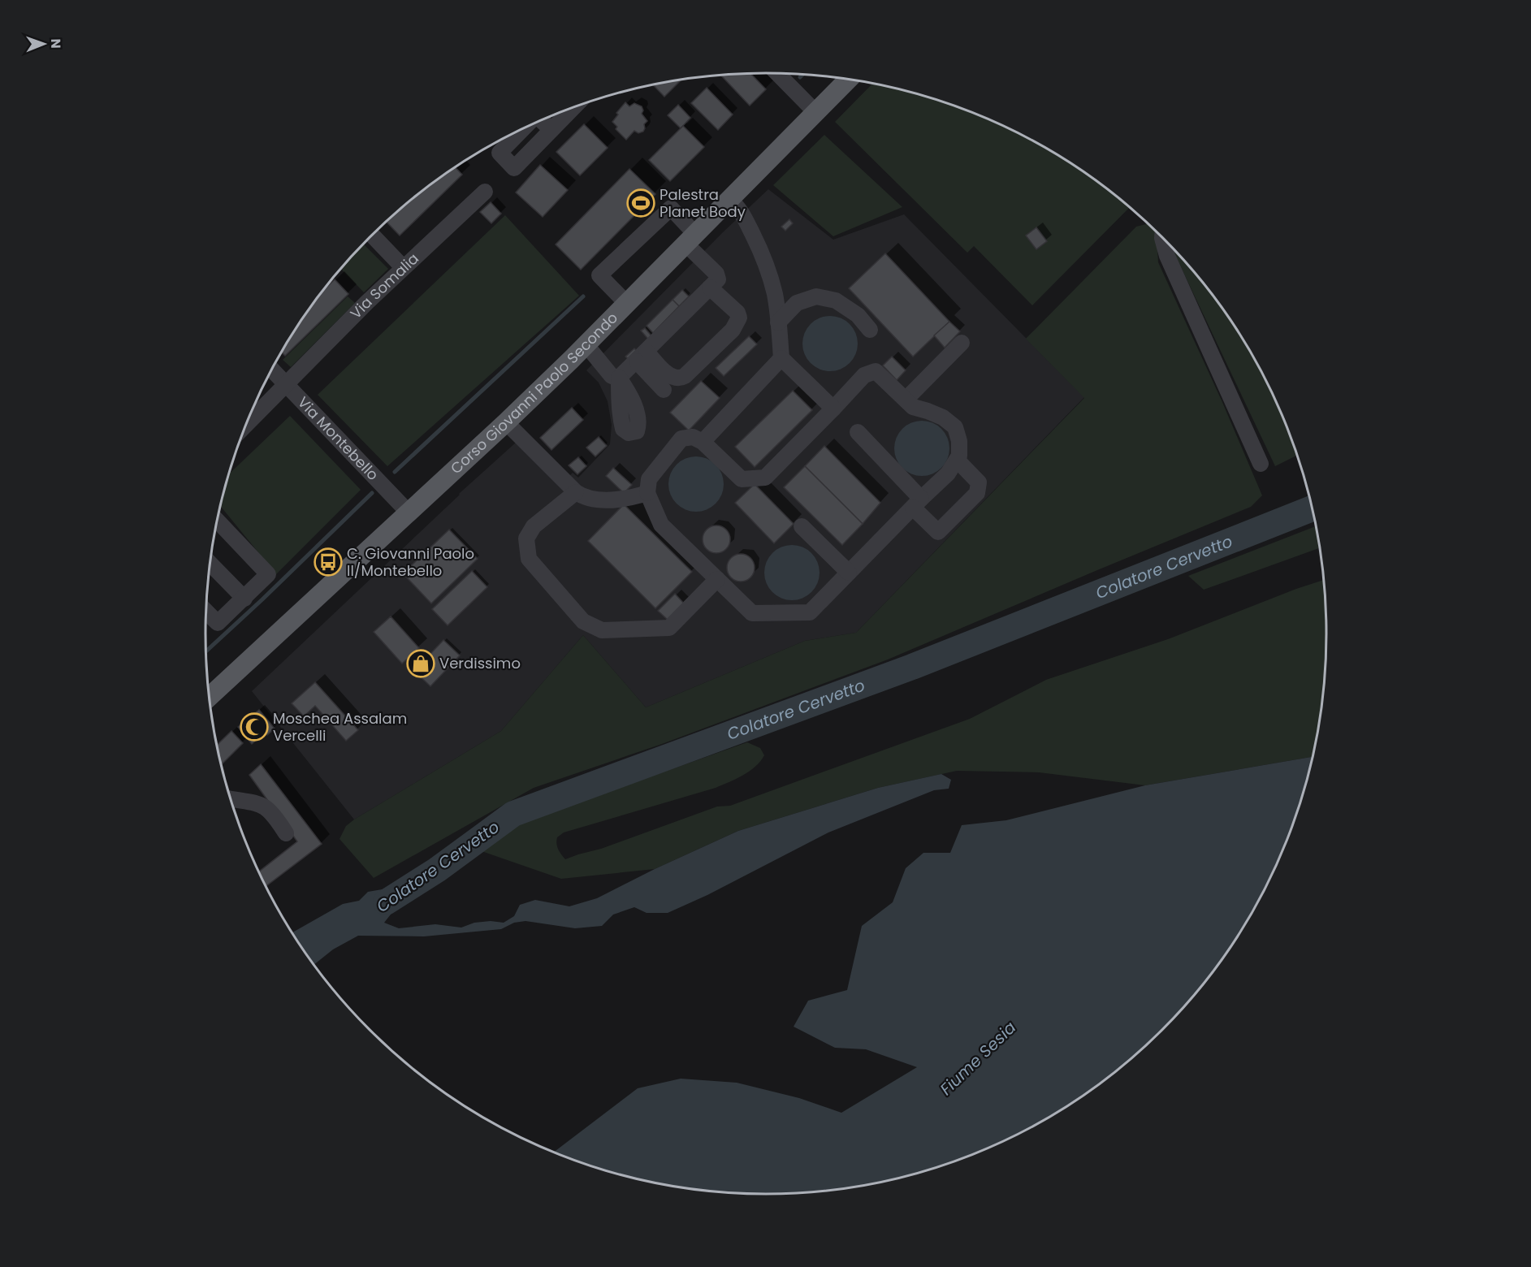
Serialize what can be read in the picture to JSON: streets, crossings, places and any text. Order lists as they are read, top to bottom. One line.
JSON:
{"streets":{"main road":["Corso Giovanni Paolo Secondo"],"street":["Via Somalia","Via Montebello"]},"crossings":[["Via Somalia","Via Montebello"],["Corso Giovanni Paolo Secondo","Via Montebello"]],"water":["Colatore Cervetto","Fiume Sesia"],"places":{"sports":["Palestra Planet Body"],"bus stop":["C. Giovanni Paolo II/Montebello"],"shop":["Verdissimo"],"mosque":["Moschea Assalam Vercelli"]},"north":"right"}
